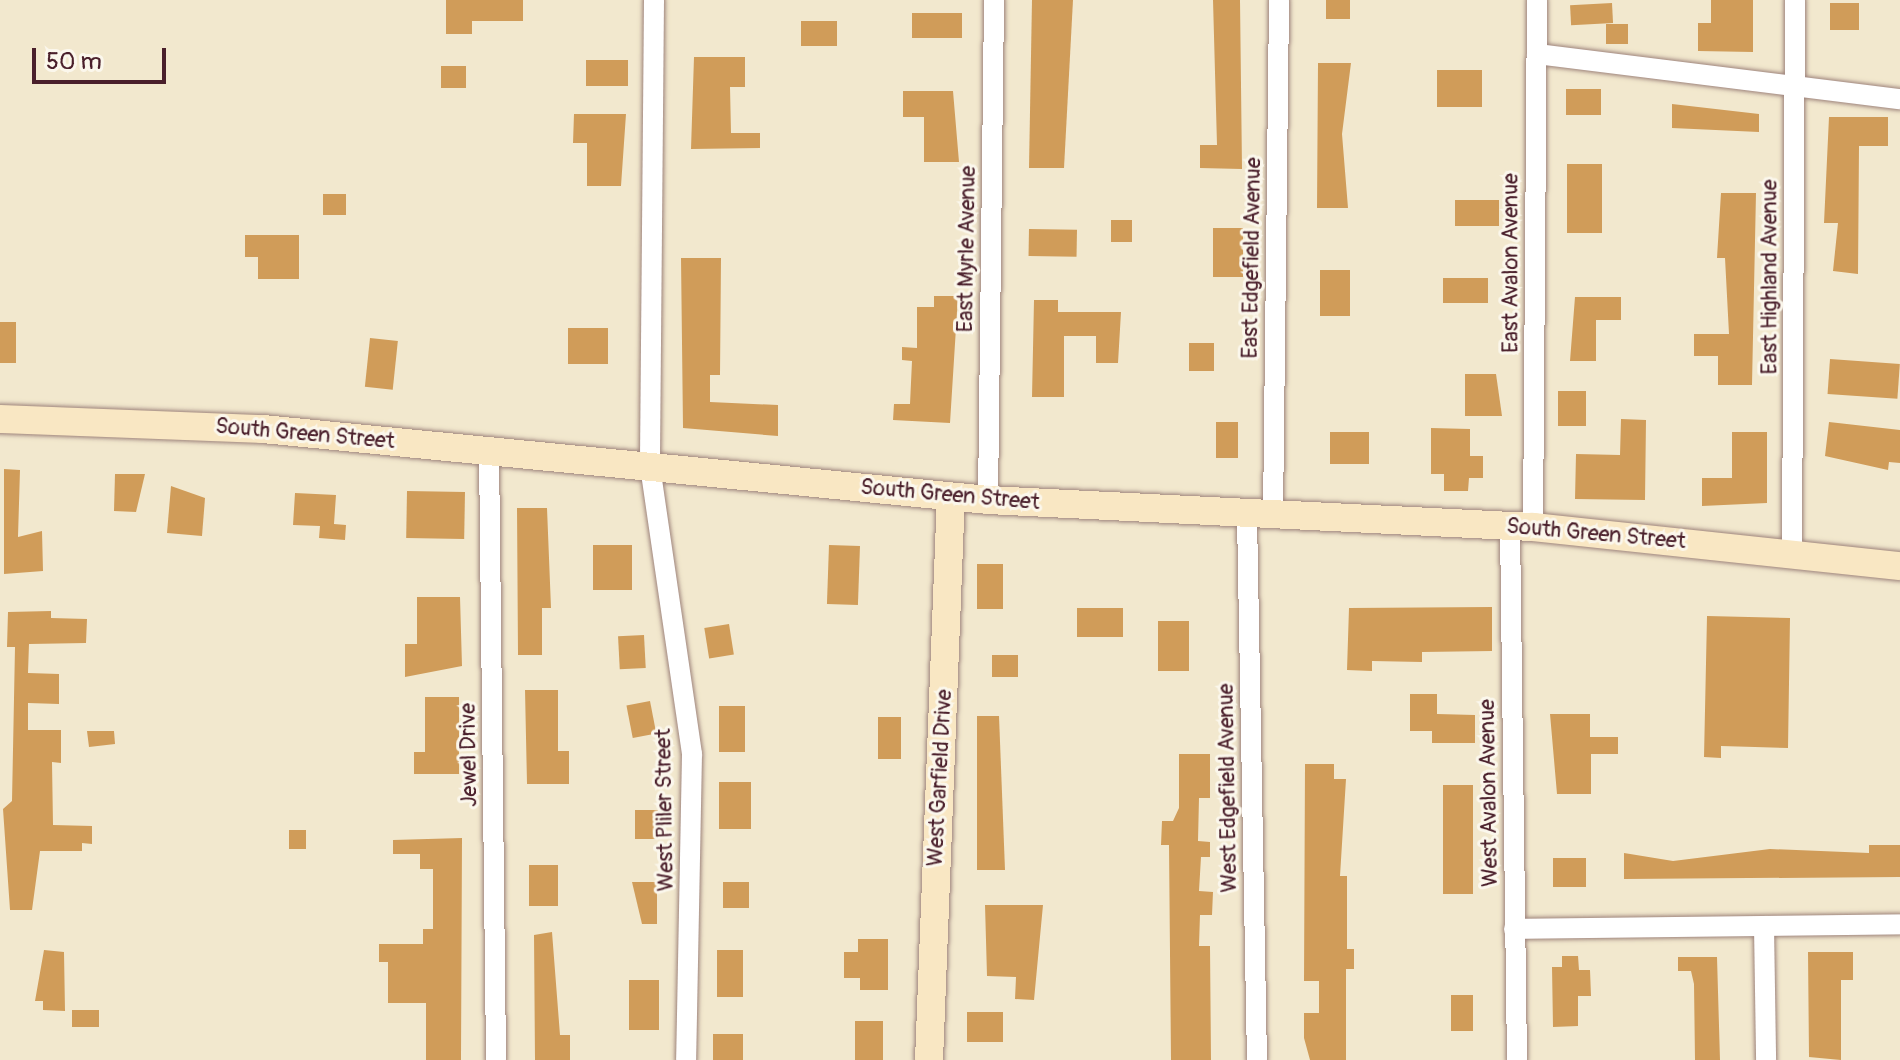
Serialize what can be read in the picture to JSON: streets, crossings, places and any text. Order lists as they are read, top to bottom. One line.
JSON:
{"streets":{"street":["East Myrle Avenue","East Edgefield Avenue","East Avalon Avenue","East Highland Avenue","South Green Street","Jewel Drive","West Garfield Drive","West Edgefield Avenue","West Avalon Avenue","West Pliler Street"]},"crossings":[["East Myrle Avenue","South Green Street"],["East Edgefield Avenue","South Green Street"],["East Edgefield Avenue","West Edgefield Avenue"],["East Avalon Avenue","South Green Street"],["East Avalon Avenue","West Avalon Avenue"],["East Highland Avenue","South Green Street"],["South Green Street","Jewel Drive"],["South Green Street","West Garfield Drive"],["South Green Street","West Edgefield Avenue"],["South Green Street","West Avalon Avenue"],["South Green Street","West Pliler Street"]],"scale_bar":"50 m"}
